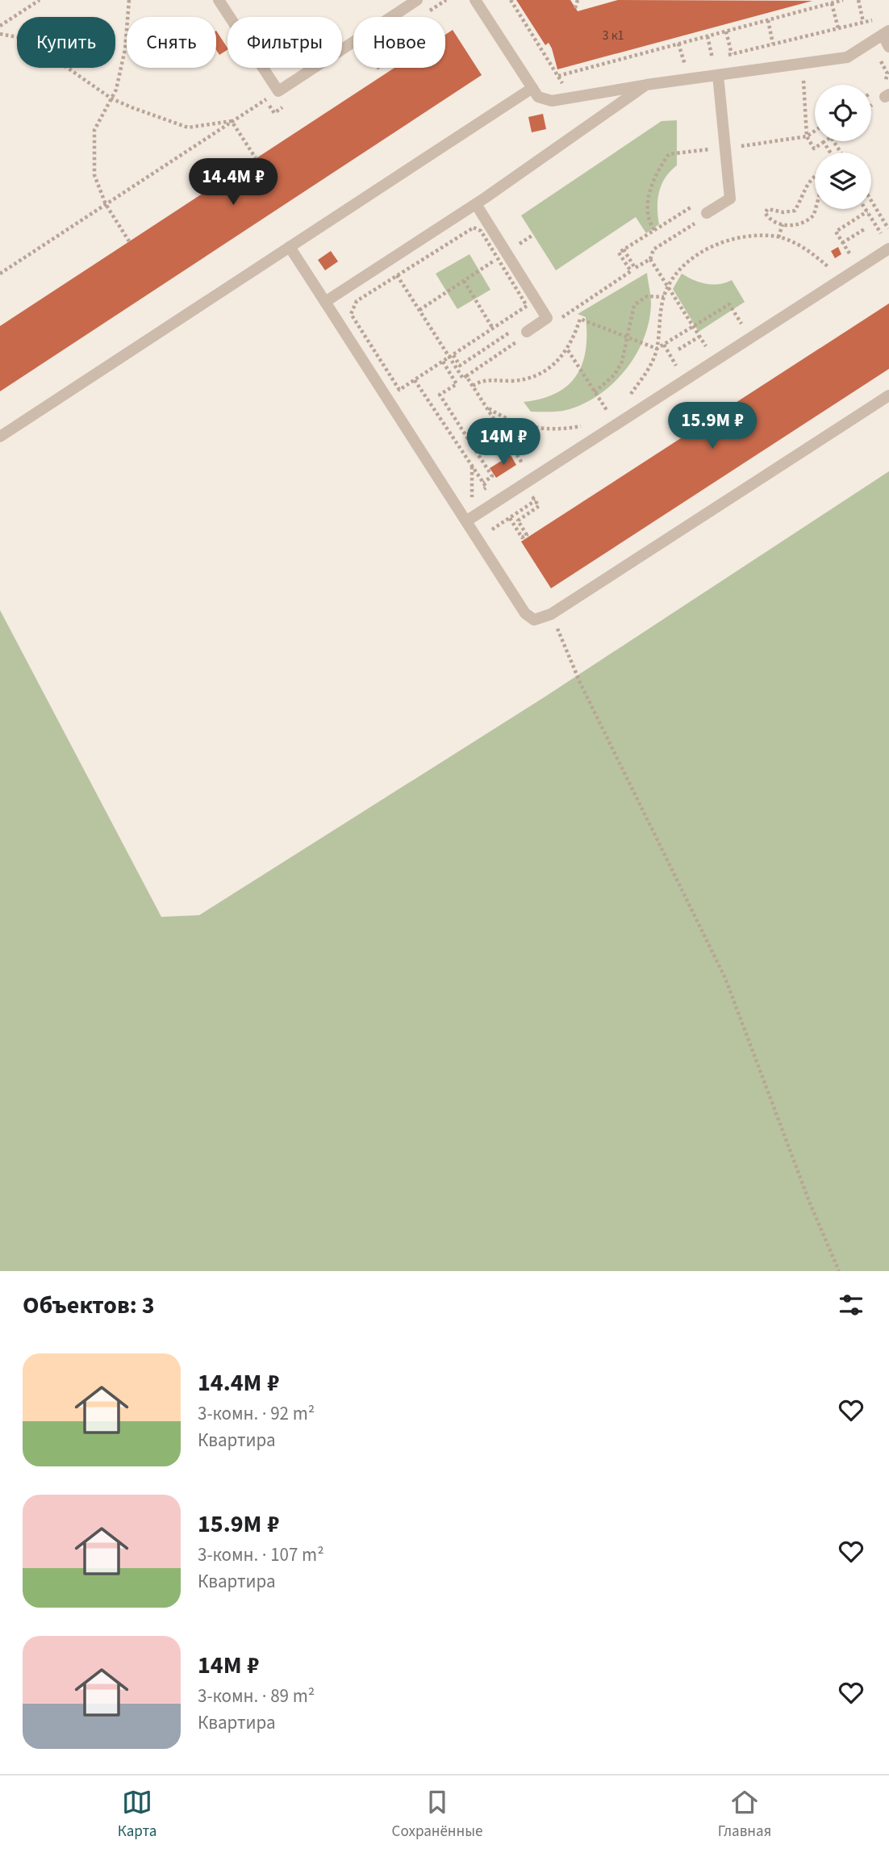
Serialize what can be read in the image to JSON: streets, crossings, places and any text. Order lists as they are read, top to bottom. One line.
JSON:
{"house_numbers":["3 к1"],"page":{"chip":["Купить","Снять","Фильтры","Новое"],"price":["14.4M ₽","15.9M ₽","14M ₽"],"heading":"Объектов: 3","list":[{"name":"14.4M ₽","note":"3-комн. · 92 m² · Квартира"},{"name":"15.9M ₽","note":"3-комн. · 107 m² · Квартира"},{"name":"14M ₽","note":"3-комн. · 89 m² · Квартира"}],"tabs":["Карта","Сохранённые","Главная"]}}
